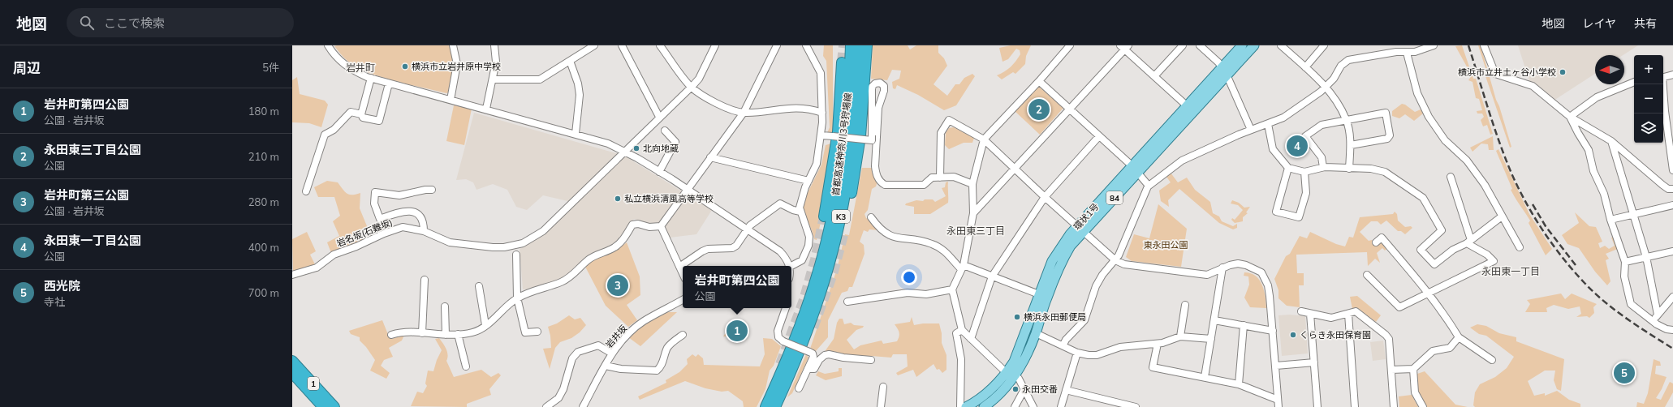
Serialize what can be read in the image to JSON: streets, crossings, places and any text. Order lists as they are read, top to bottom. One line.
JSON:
{"streets":{"highway":["首都高速神奈川3号狩場線","K3","1"],"main road":["84","環状1号"],"street":["岩名坂(石難坂)","岩井坂"]},"districts":["岩井町","永田東三丁目","永田東一丁目"],"parks":["東永田公園"],"places":["横浜市立岩井原中学校","横浜市立井土ヶ谷小学校","北向地蔵","私立横浜清風高等学校","横浜永田郵便局","くらき永田保育園","永田交番"],"north":"left","page":{"header":"地図","search":"ここで検索","nav":["地図","レイヤ","共有"],"heading":["周辺","5件"],"map_buttons":["+","−"],"list":[{"mark":"1","name":"岩井町第四公園","note":"公園 · 岩井坂","value":"180 m"},{"mark":"2","name":"永田東三丁目公園","note":"公園","value":"210 m"},{"mark":"3","name":"岩井町第三公園","note":"公園 · 岩井坂","value":"280 m"},{"mark":"4","name":"永田東一丁目公園","note":"公園","value":"400 m"},{"mark":"5","name":"西光院","note":"寺社","value":"700 m"}],"pins":["2","4","3","1","5"],"popup":["岩井町第四公園","公園"]}}
